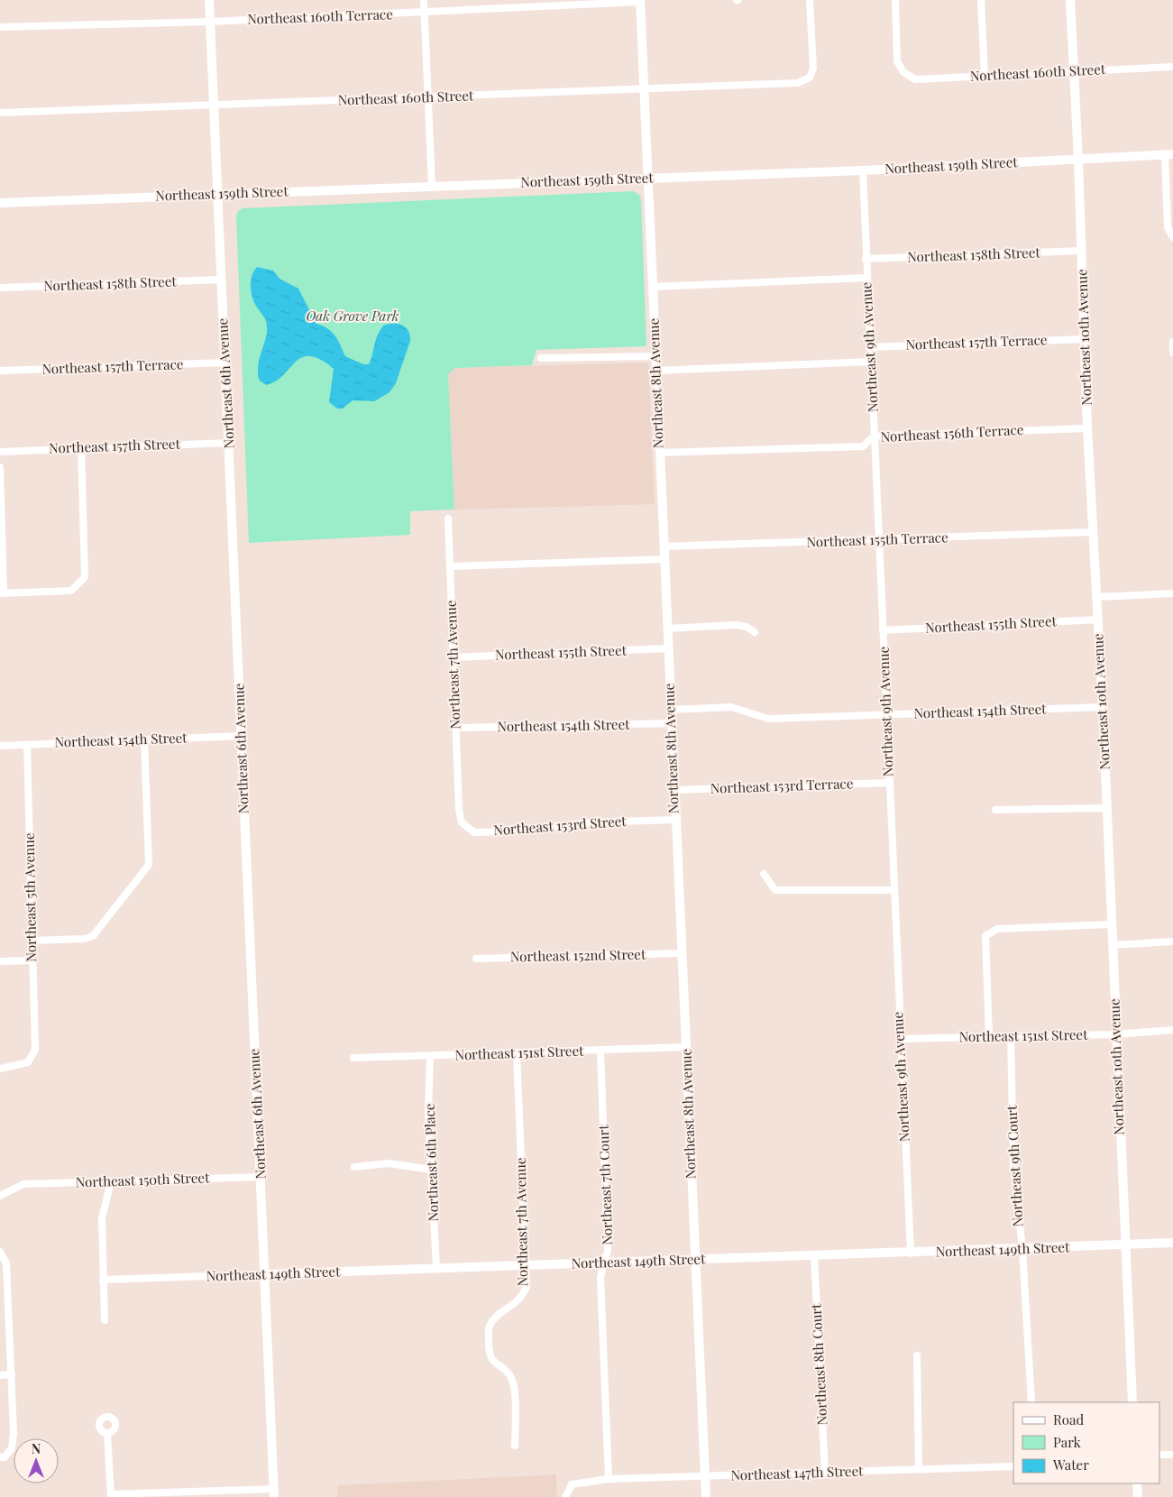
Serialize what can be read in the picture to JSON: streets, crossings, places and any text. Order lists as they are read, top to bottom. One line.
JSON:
{"streets":{"street":["Northeast 160th Terrace","Northeast 160th Street","Northeast 159th Street","Northeast 158th Street","Northeast 10th Avenue","Northeast 157th Terrace","Northeast 9th Avenue","Northeast 6th Avenue","Northeast 8th Avenue","Northeast 156th Terrace","Northeast 157th Street","Northeast 155th Terrace","Northeast 155th Street","Northeast 7th Avenue","Northeast 154th Street","Northeast 153rd Terrace","Northeast 153rd Street","Northeast 5th Avenue","Northeast 152nd Street","Northeast 151st Street","Northeast 6th Place","Northeast 9th Court","Northeast 150th Street","Northeast 7th Court","Northeast 149th Street","Northeast 8th Court","Northeast 147th Street"]},"crossings":[["Northeast 160th Terrace","Northeast 6th Avenue"],["Northeast 160th Terrace","Northeast 8th Avenue"],["Northeast 160th Street","Northeast 10th Avenue"],["Northeast 160th Street","Northeast 6th Avenue"],["Northeast 160th Street","Northeast 8th Avenue"],["Northeast 159th Street","Northeast 10th Avenue"],["Northeast 159th Street","Northeast 9th Avenue"],["Northeast 159th Street","Northeast 6th Avenue"],["Northeast 159th Street","Northeast 8th Avenue"],["Northeast 158th Street","Northeast 10th Avenue"],["Northeast 158th Street","Northeast 9th Avenue"],["Northeast 158th Street","Northeast 6th Avenue"],["Northeast 10th Avenue","Northeast 157th Terrace"],["Northeast 10th Avenue","Northeast 156th Terrace"],["Northeast 10th Avenue","Northeast 155th Terrace"],["Northeast 10th Avenue","Northeast 155th Street"],["Northeast 10th Avenue","Northeast 154th Street"],["Northeast 10th Avenue","Northeast 151st Street"],["Northeast 10th Avenue","Northeast 149th Street"],["Northeast 157th Terrace","Northeast 9th Avenue"],["Northeast 157th Terrace","Northeast 6th Avenue"],["Northeast 9th Avenue","Northeast 156th Terrace"],["Northeast 9th Avenue","Northeast 155th Terrace"],["Northeast 9th Avenue","Northeast 155th Street"],["Northeast 9th Avenue","Northeast 154th Street"],["Northeast 9th Avenue","Northeast 153rd Terrace"],["Northeast 9th Avenue","Northeast 151st Street"],["Northeast 9th Avenue","Northeast 149th Street"],["Northeast 6th Avenue","Northeast 157th Street"],["Northeast 6th Avenue","Northeast 154th Street"],["Northeast 6th Avenue","Northeast 150th Street"],["Northeast 6th Avenue","Northeast 149th Street"],["Northeast 8th Avenue","Northeast 156th Terrace"],["Northeast 8th Avenue","Northeast 155th Terrace"],["Northeast 8th Avenue","Northeast 155th Street"],["Northeast 8th Avenue","Northeast 154th Street"],["Northeast 8th Avenue","Northeast 153rd Terrace"],["Northeast 8th Avenue","Northeast 153rd Street"],["Northeast 8th Avenue","Northeast 152nd Street"],["Northeast 8th Avenue","Northeast 151st Street"],["Northeast 8th Avenue","Northeast 149th Street"],["Northeast 8th Avenue","Northeast 147th Street"],["Northeast 155th Street","Northeast 7th Avenue"],["Northeast 7th Avenue","Northeast 154th Street"],["Northeast 7th Avenue","Northeast 153rd Street"],["Northeast 7th Avenue","Northeast 151st Street"],["Northeast 7th Avenue","Northeast 149th Street"],["Northeast 154th Street","Northeast 5th Avenue"],["Northeast 151st Street","Northeast 6th Place"],["Northeast 151st Street","Northeast 9th Court"],["Northeast 151st Street","Northeast 7th Court"],["Northeast 6th Place","Northeast 149th Street"],["Northeast 9th Court","Northeast 149th Street"],["Northeast 7th Court","Northeast 149th Street"],["Northeast 7th Court","Northeast 147th Street"],["Northeast 149th Street","Northeast 8th Court"],["Northeast 8th Court","Northeast 147th Street"]],"parks":["Oak Grove Park"],"legend":["Road","Park","Water"],"north":"top"}
